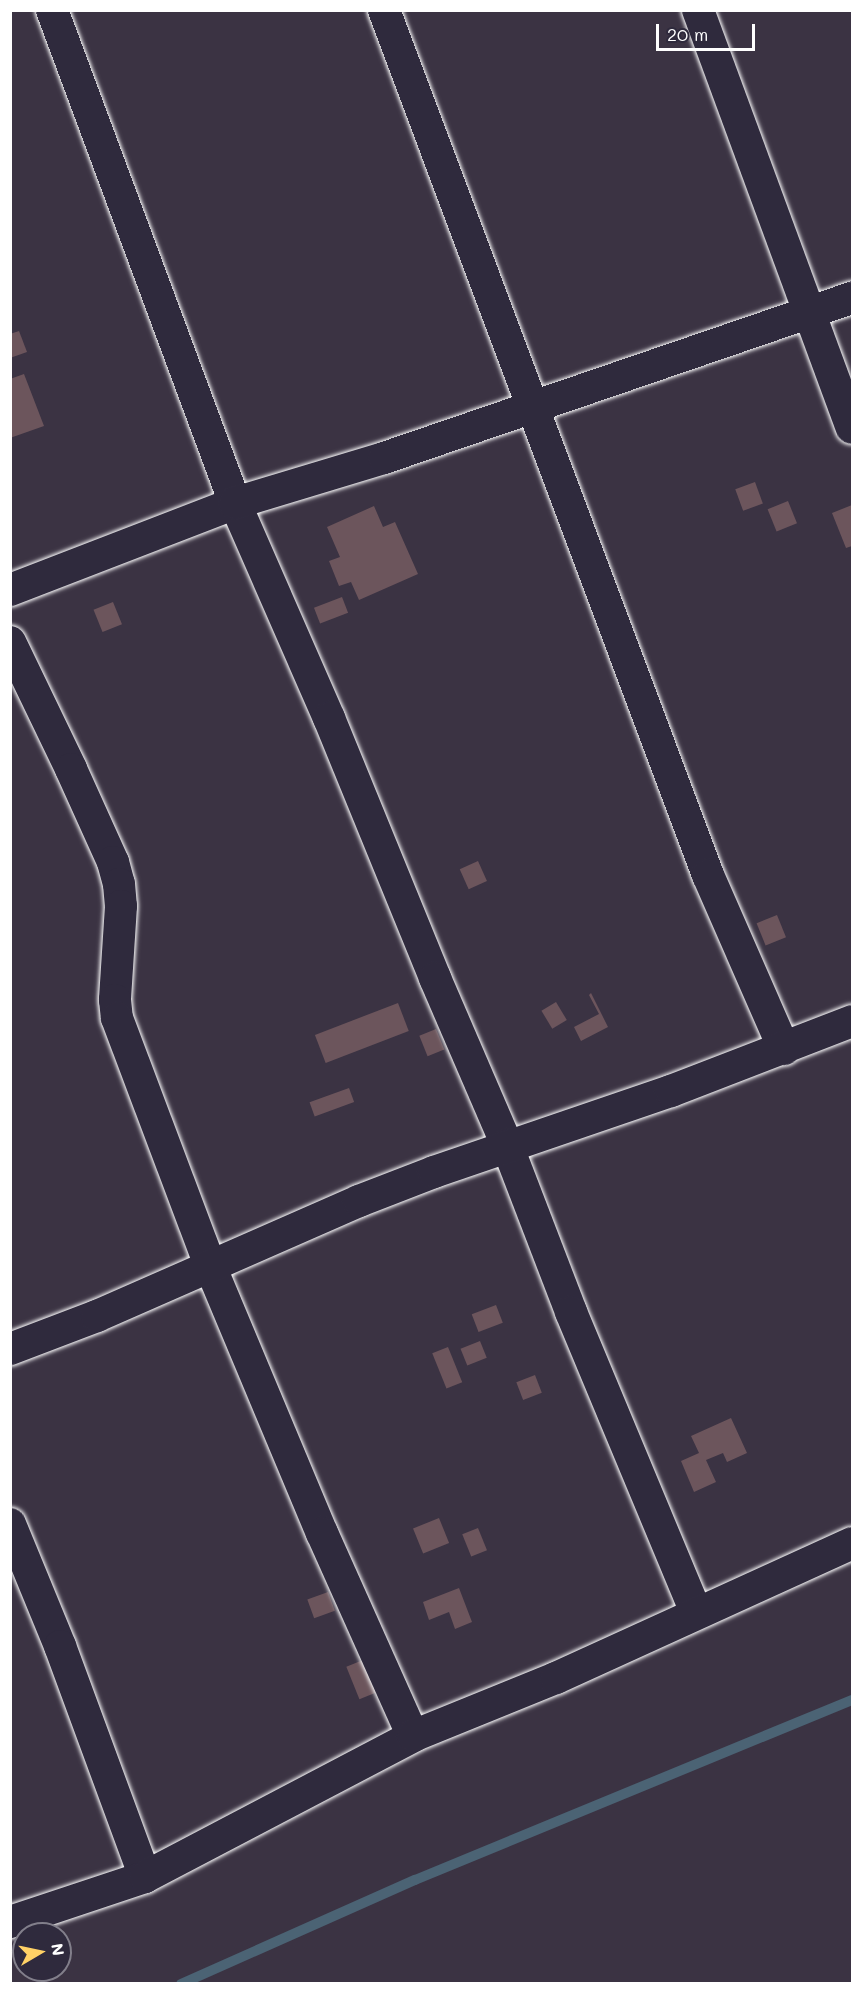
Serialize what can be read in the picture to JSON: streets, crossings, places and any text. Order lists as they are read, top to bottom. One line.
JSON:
{"scale_bar":"20 m","north":"right"}
